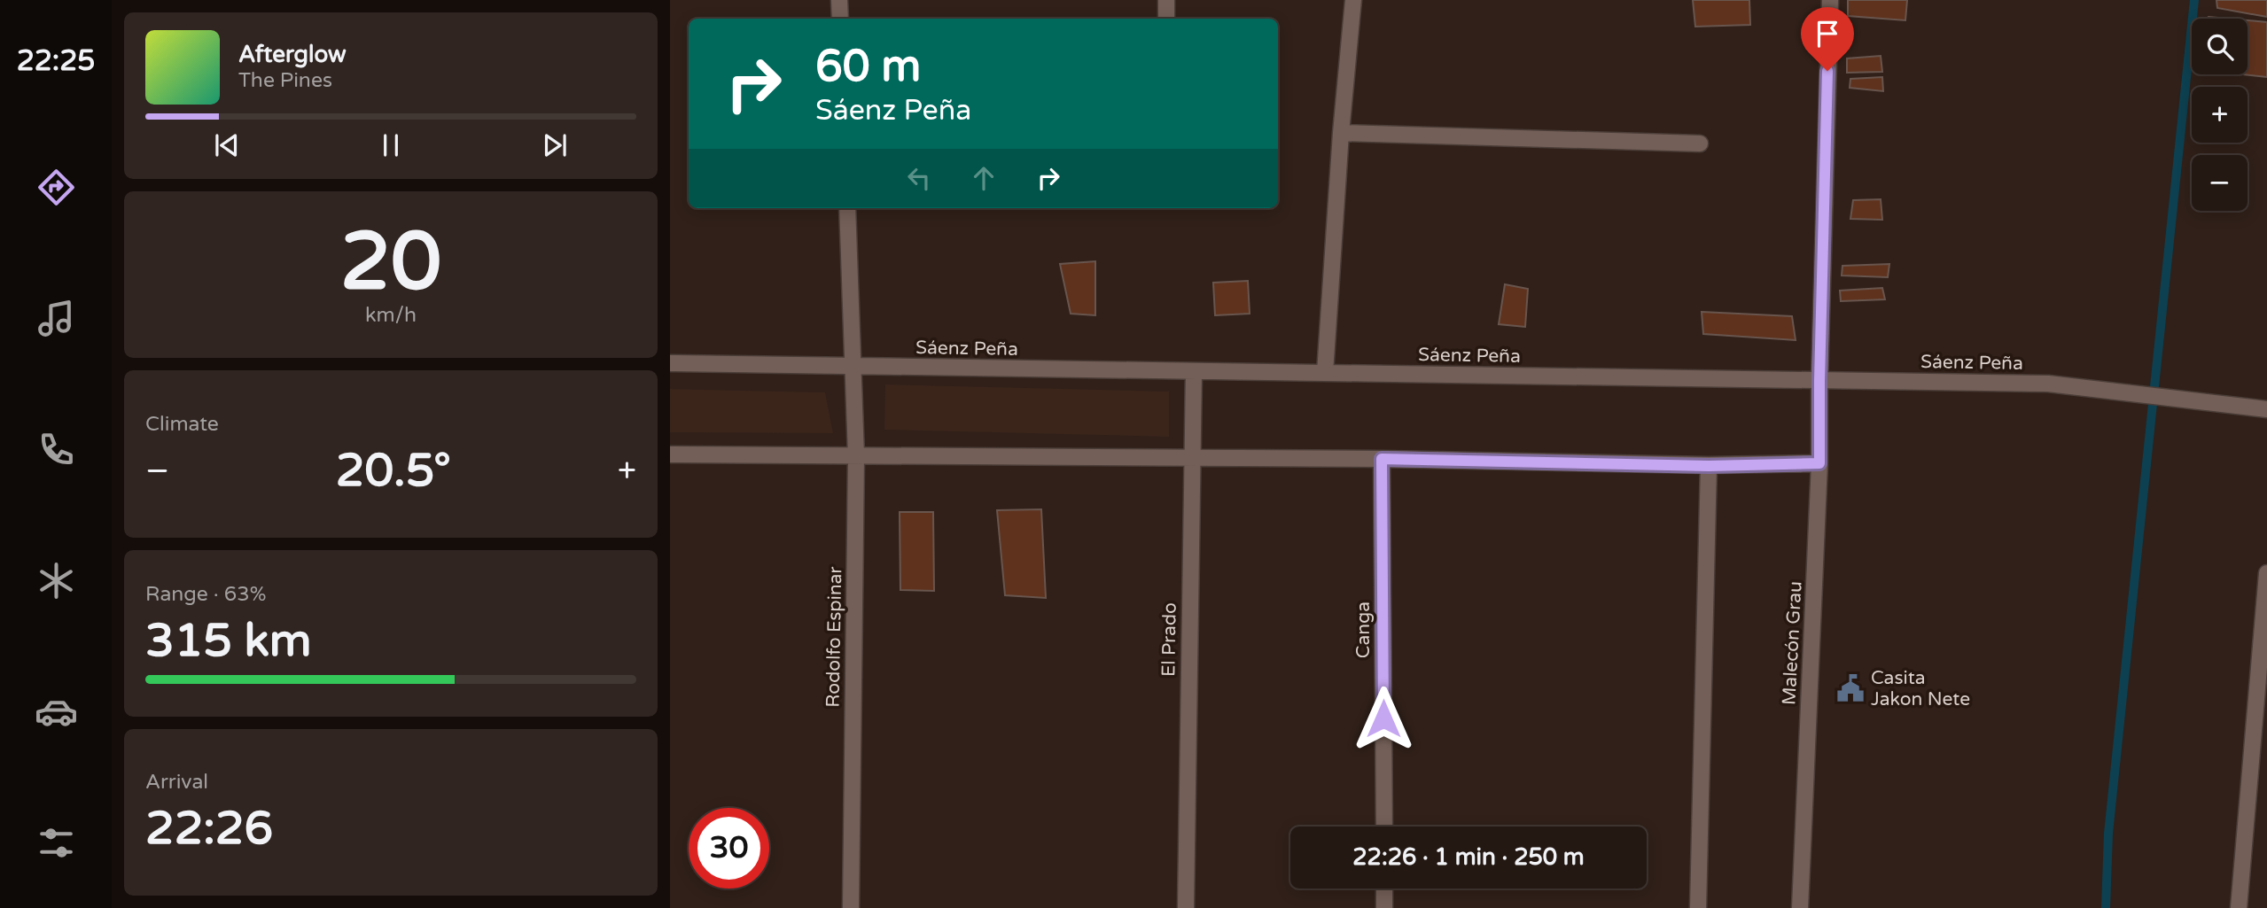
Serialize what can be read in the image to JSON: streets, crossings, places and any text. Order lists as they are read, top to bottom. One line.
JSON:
{"streets":{"street":["Sáenz Peña","Canga","Rodolfo Espinar","El Prado","Malecón Grau"]},"crossings":[["Sáenz Peña","Rodolfo Espinar"],["Sáenz Peña","El Prado"],["Sáenz Peña","Malecón Grau"]],"places":{"public building":["Casita Jakon Nete"]},"page":{"tabs":"22:25","map_buttons":["+","−"],"turn":["60 m","Sáenz Peña"],"song":["Afterglow","The Pines"],"tile":[["20","km/h"],"Climate",["Range · 63%","315 km"],["Arrival","22:26"]],"heat":["−","20.5°","+"],"limit":"30","trip":"22:26 · 1 min · 250 m"}}
